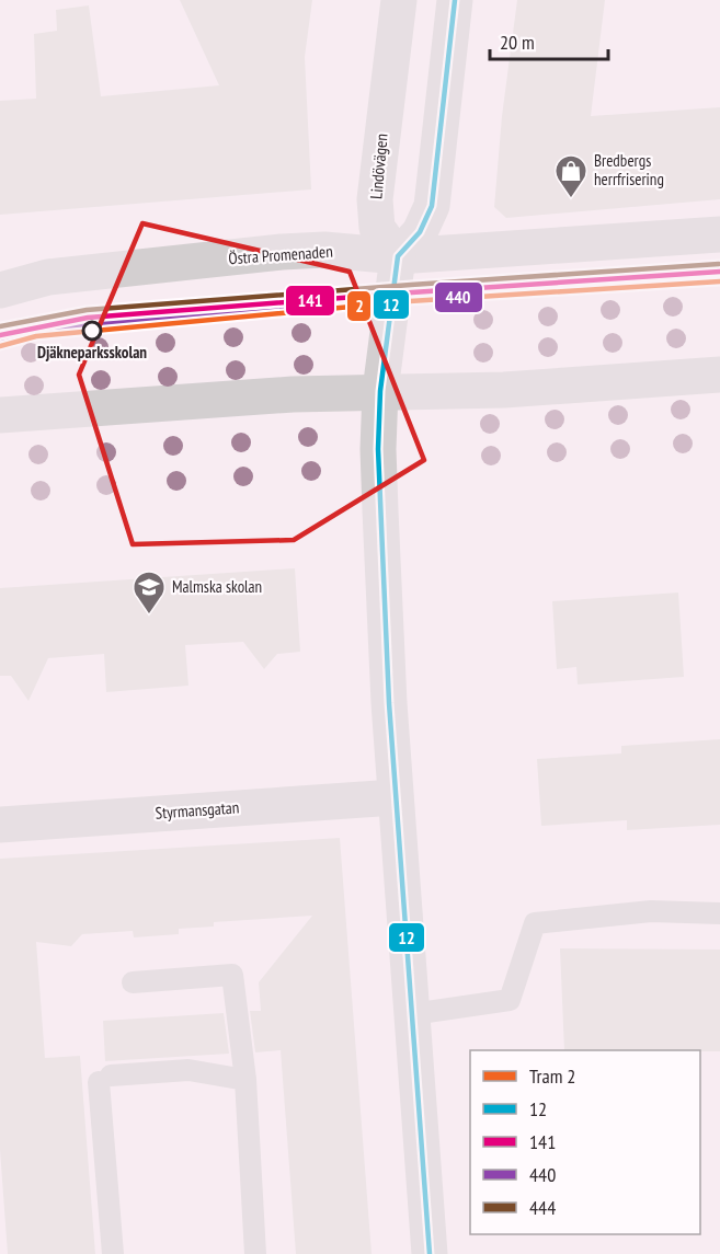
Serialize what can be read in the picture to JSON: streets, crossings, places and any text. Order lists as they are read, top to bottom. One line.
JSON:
{"streets":{"main road":["Lindövägen","Östra Promenaden","Styrmansgatan"]},"crossings":[["Lindövägen","Östra Promenaden"]],"places":{"shop":["Bredbergs herrfrisering"],"other":["Djäkneparksskolan"],"school or university":["Malmska skolan"]},"lines":["transit line 12","transit line 444","transit line 141","transit line 440","tram line 2"],"legend":["Tram 2","12","141","440","444"],"scale_bar":"20 m"}
